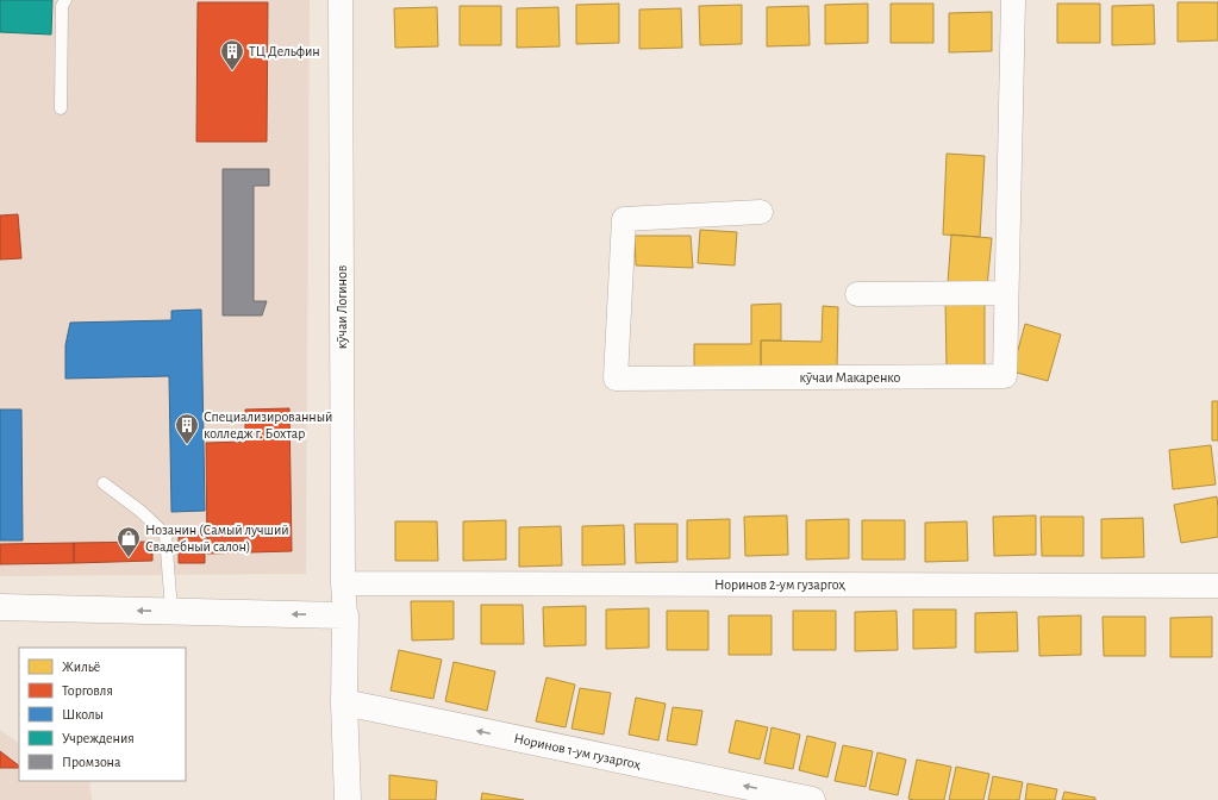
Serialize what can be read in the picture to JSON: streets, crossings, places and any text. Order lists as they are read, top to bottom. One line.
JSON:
{"streets":{"street":["кӯчаи Логинов","кӯчаи Макаренко","Норинов 2-ум гузаргоҳ","Норинов 1-ум гузаргоҳ"]},"crossings":[["кӯчаи Логинов","Норинов 2-ум гузаргоҳ"]],"one_way":["Норинов 1-ум гузаргоҳ"],"places":{"building":["ТЦ Дельфин","Специализированный колледж г. Бохтар"],"shop":["Нозанин (Самый лучший Свадебный салон)"]},"legend":["Жильё","Торговля","Школы","Учреждения","Промзона"]}
